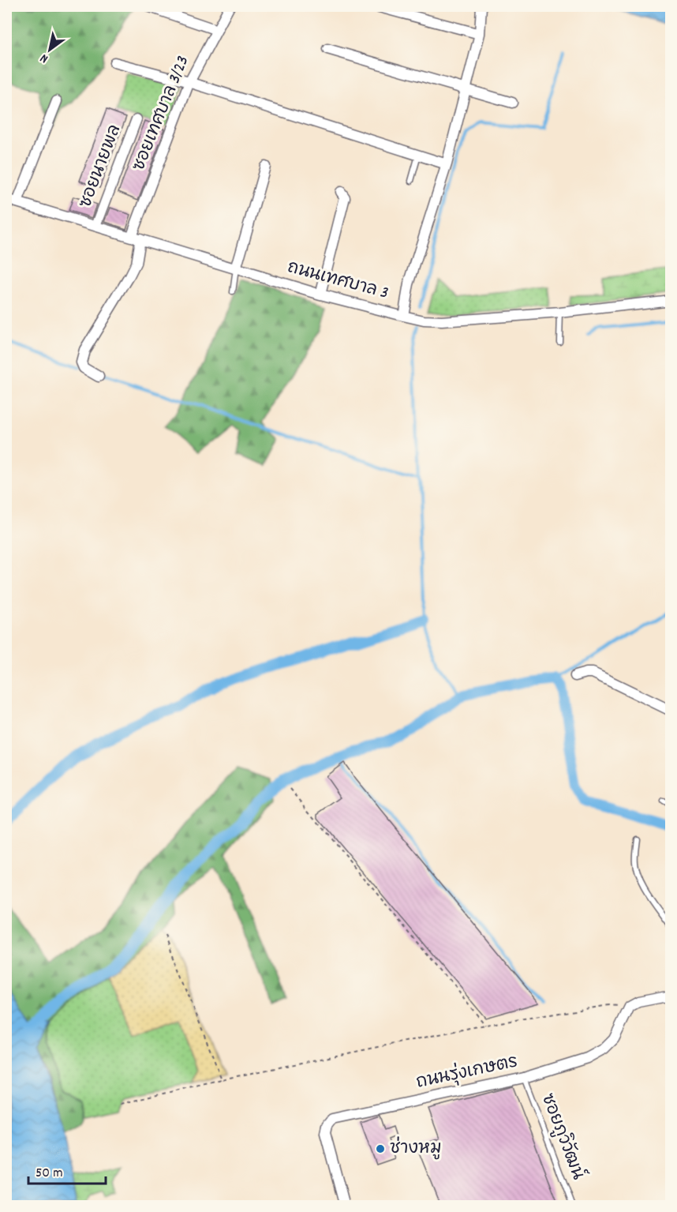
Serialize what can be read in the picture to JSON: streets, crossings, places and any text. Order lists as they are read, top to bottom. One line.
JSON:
{"streets":{"street":["ซอยเทศบาล 3/23","ซอยนายพล","ถนนเทศบาล 3","ถนนรุ่งเกษตร"],"lane":["ซอยภูวิวัฒน์"]},"crossings":[["ซอยเทศบาล 3/23","ถนนเทศบาล 3"],["ซอยนายพล","ถนนเทศบาล 3"],["ถนนรุ่งเกษตร","ซอยภูวิวัฒน์"]],"places":["ช่างหมู"],"scale_bar":"50 m","north":"bottom left"}
